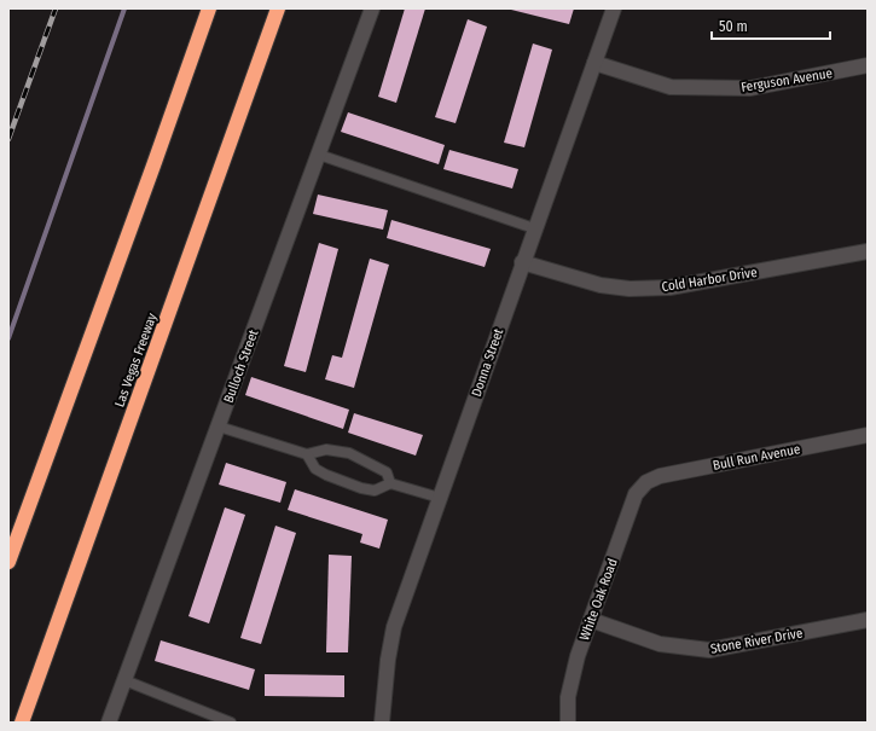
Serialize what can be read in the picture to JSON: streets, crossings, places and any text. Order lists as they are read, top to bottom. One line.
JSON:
{"streets":{"highway":["Las Vegas Freeway"],"street":["Ferguson Avenue","Cold Harbor Drive","Donna Street","Bulloch Street","Bull Run Avenue","White Oak Road","Stone River Drive"]},"crossings":[["Ferguson Avenue","Donna Street"],["Cold Harbor Drive","Donna Street"],["Bull Run Avenue","White Oak Road"],["White Oak Road","Stone River Drive"]],"scale_bar":"50 m"}
